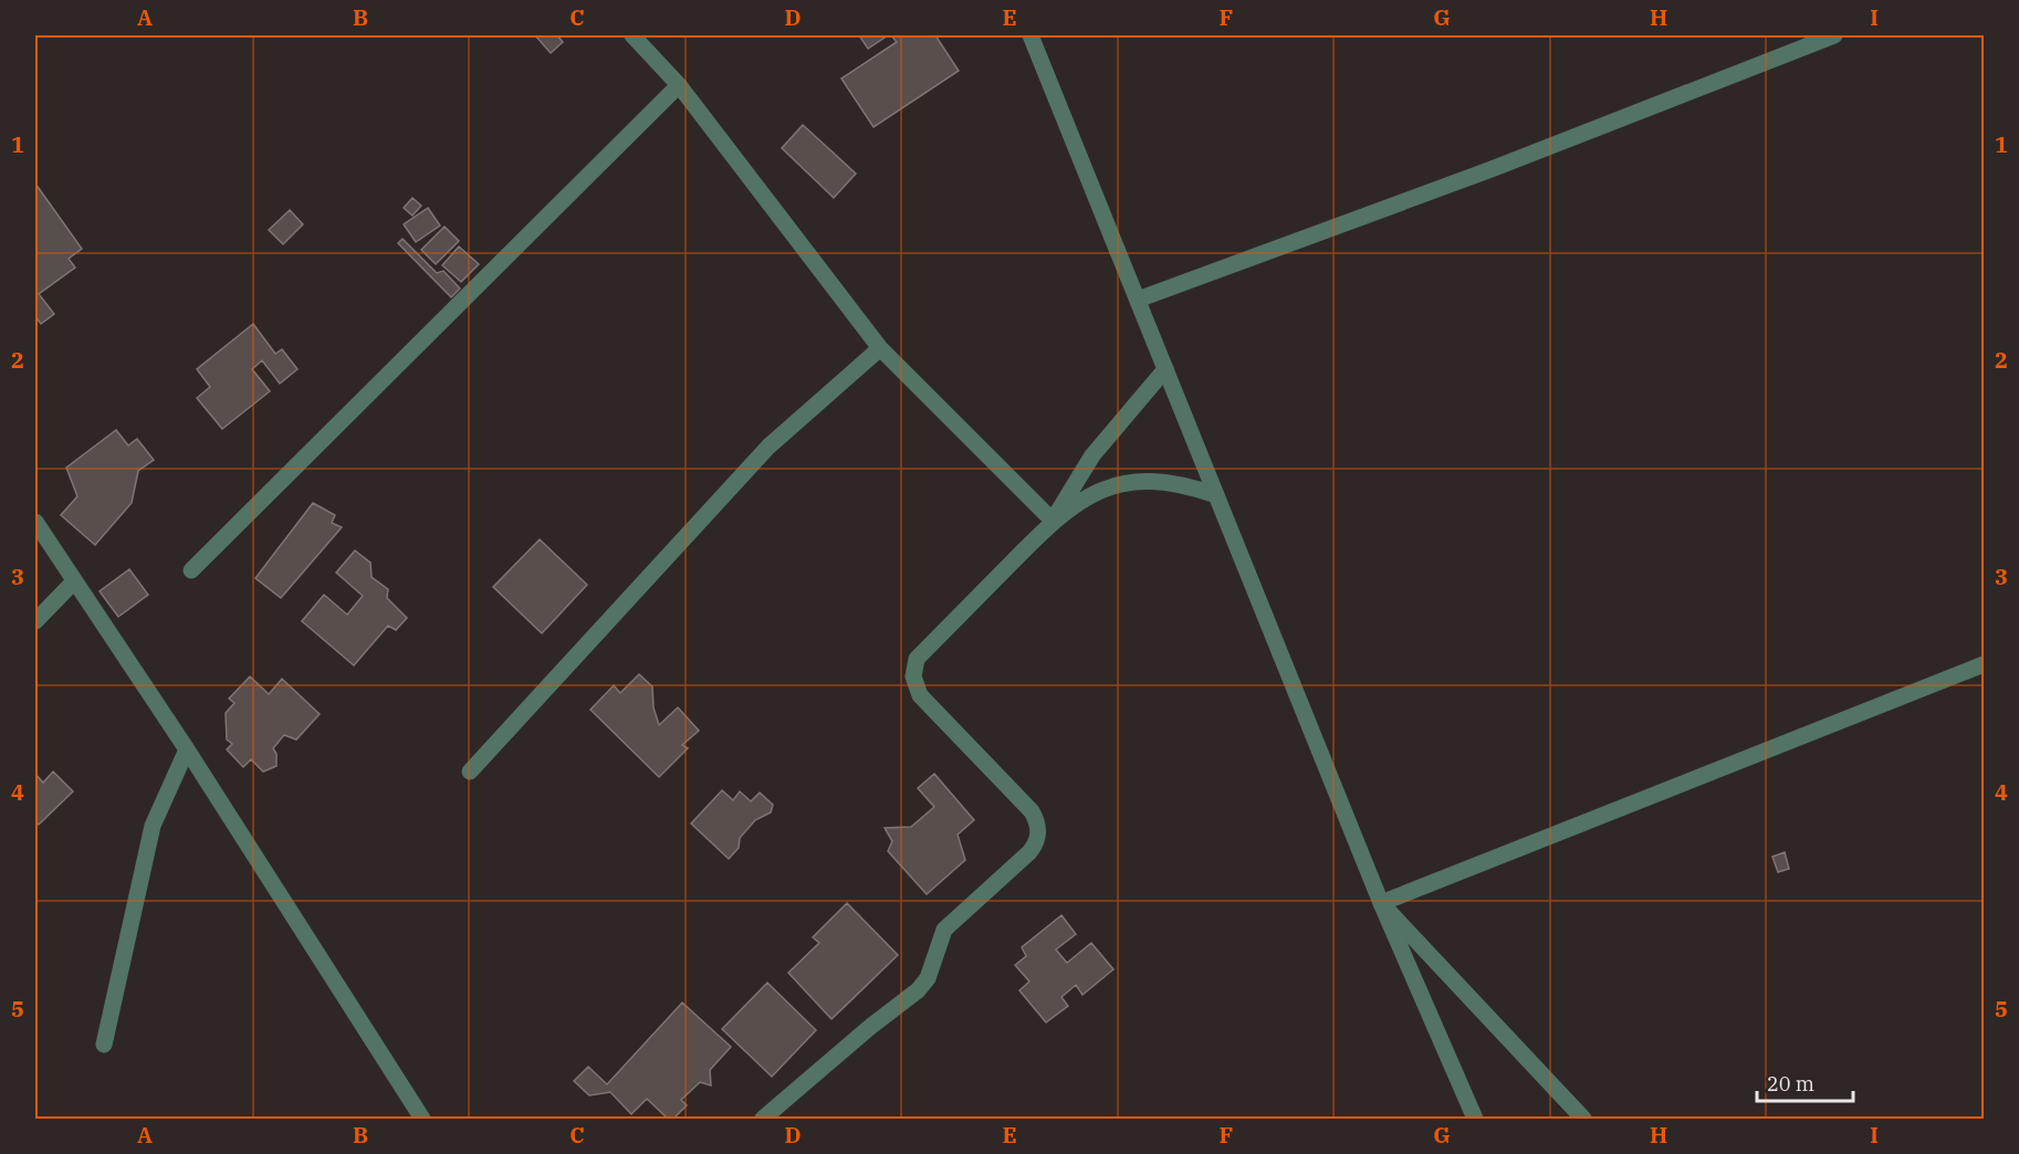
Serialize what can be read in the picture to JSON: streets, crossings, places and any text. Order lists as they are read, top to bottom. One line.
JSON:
{"scale_bar":"20 m","grid":{"columns":["A","B","C","D","E","F","G","H","I"],"rows":["1","2","3","4","5"]}}
